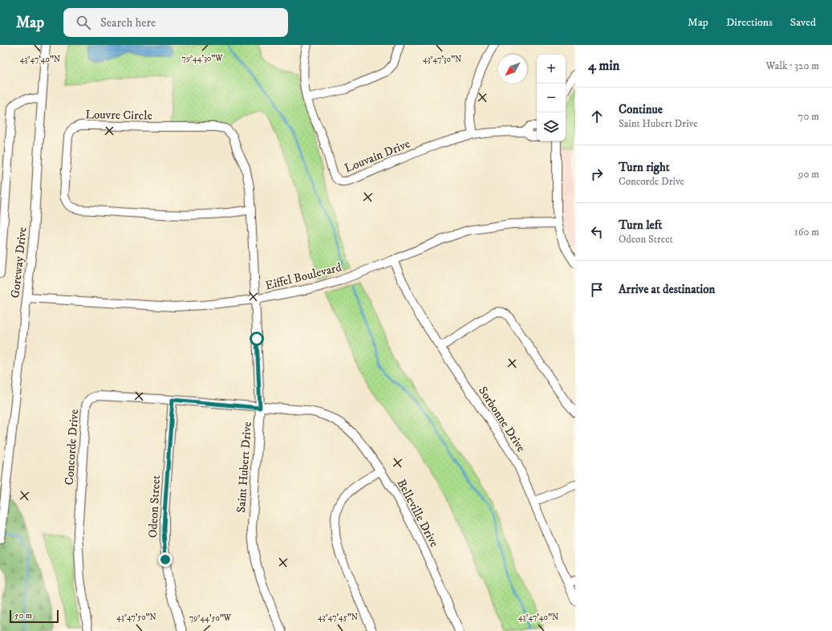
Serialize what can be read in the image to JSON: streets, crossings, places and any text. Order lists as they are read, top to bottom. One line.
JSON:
{"streets":{"street":["Louvre Circle","Louvain Drive","Goreway Drive","Eiffel Boulevard","Sorbonne Drive","Concorde Drive","Saint Hubert Drive","Odeon Street","Belleville Drive"]},"crossings":[["Louvre Circle","Eiffel Boulevard"],["Louvre Circle","Saint Hubert Drive"],["Goreway Drive","Eiffel Boulevard"],["Eiffel Boulevard","Sorbonne Drive"],["Eiffel Boulevard","Saint Hubert Drive"],["Concorde Drive","Saint Hubert Drive"],["Concorde Drive","Odeon Street"],["Concorde Drive","Belleville Drive"],["Saint Hubert Drive","Belleville Drive"]],"scale_bar":"50 m","north":"bottom left","page":{"header":"Map","search":"Search here","nav":["Map","Directions","Saved"],"heading":["4 min","Walk · 320 m"],"map_buttons":["+","−"],"list":[["Continue","Saint Hubert Drive","70 m"],["Turn right","Concorde Drive","90 m"],["Turn left","Odeon Street","160 m"],"Arrive at destination"],"scale":"50 m"},"coordinates":["79°44'30\"W","43°47'40\"N","43°47'30\"N","43°47'50\"N","43°47'45\"N","79°44'50\"W"]}
